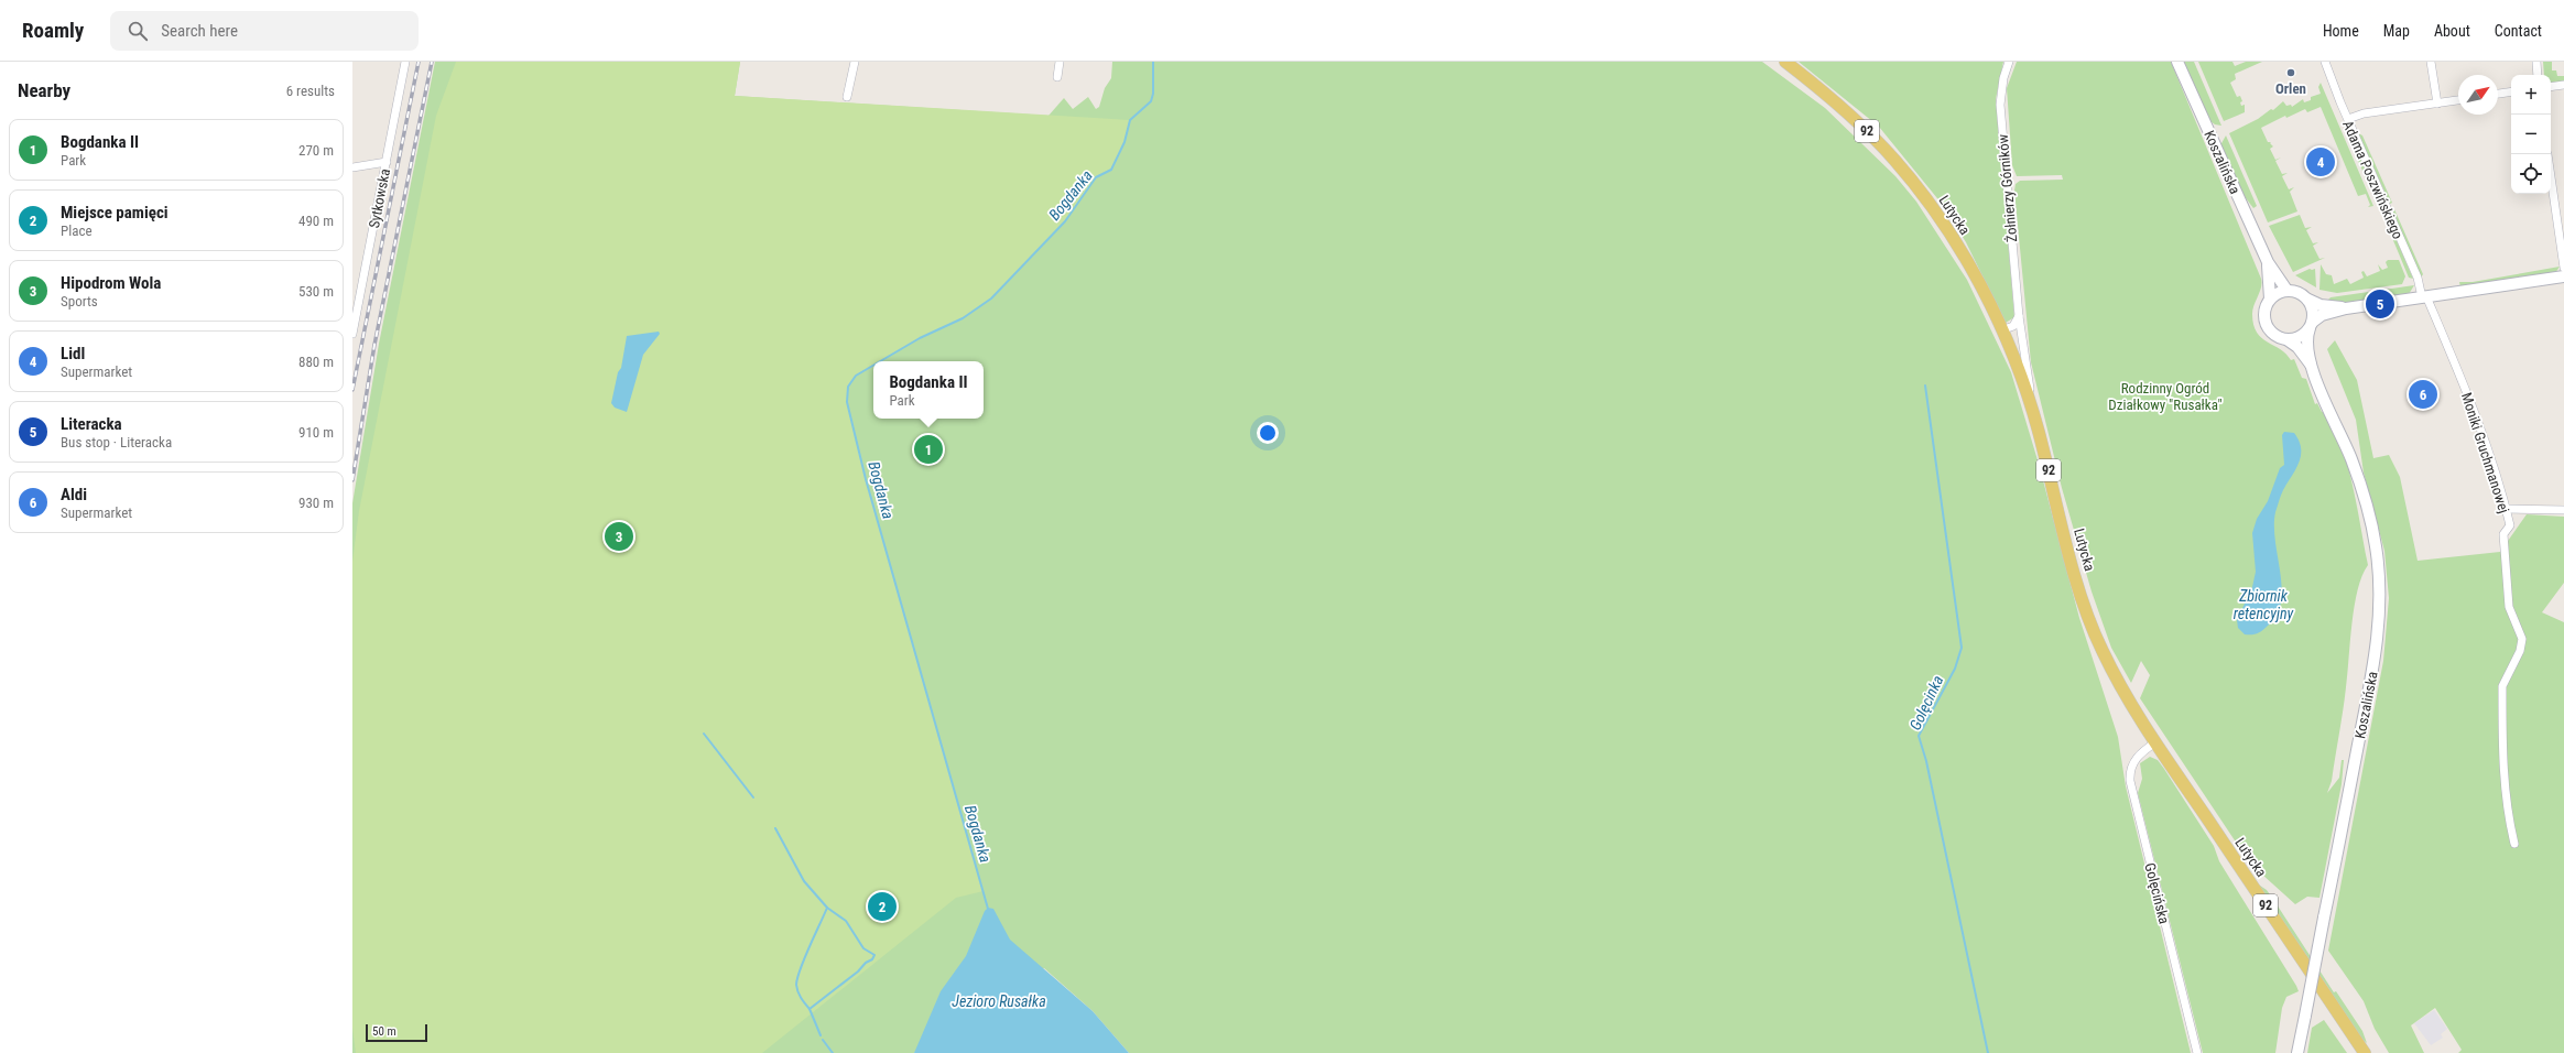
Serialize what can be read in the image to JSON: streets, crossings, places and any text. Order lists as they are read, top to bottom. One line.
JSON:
{"streets":{"main road":["92","Lutycka"],"street":["Koszalińska","Adama Poszwińskiego","Żołnierzy Górników","Sytkowska","Moniki Gruchmanowej","Golęcińska"]},"crossings":[["Adama Poszwińskiego","Moniki Gruchmanowej"],["Żołnierzy Górników","Lutycka"],["Lutycka","Golęcińska"]],"water":["Bogdanka","Zbiornik retencyjny","Golęcinka","Jezioro Rusałka"],"parks":["Rodzinny Ogród Działkowy \"Rusałka\""],"places":["Orlen"],"scale_bar":"50 m","north":"top right","page":{"header":"Roamly","search":"Search here","nav":["Home","Map","About","Contact"],"heading":["Nearby","6 results"],"map_buttons":["+","−"],"list":[{"mark":"1","name":"Bogdanka II","note":"Park","value":"270 m"},{"mark":"2","name":"Miejsce pamięci","note":"Place","value":"490 m"},{"mark":"3","name":"Hipodrom Wola","note":"Sports","value":"530 m"},{"mark":"4","name":"Lidl","note":"Supermarket","value":"880 m"},{"mark":"5","name":"Literacka","note":"Bus stop · Literacka","value":"910 m"},{"mark":"6","name":"Aldi","note":"Supermarket","value":"930 m"}],"pins":["4","5","6","1","3","2"],"popup":["Bogdanka II","Park"],"scale":"50 m"}}
